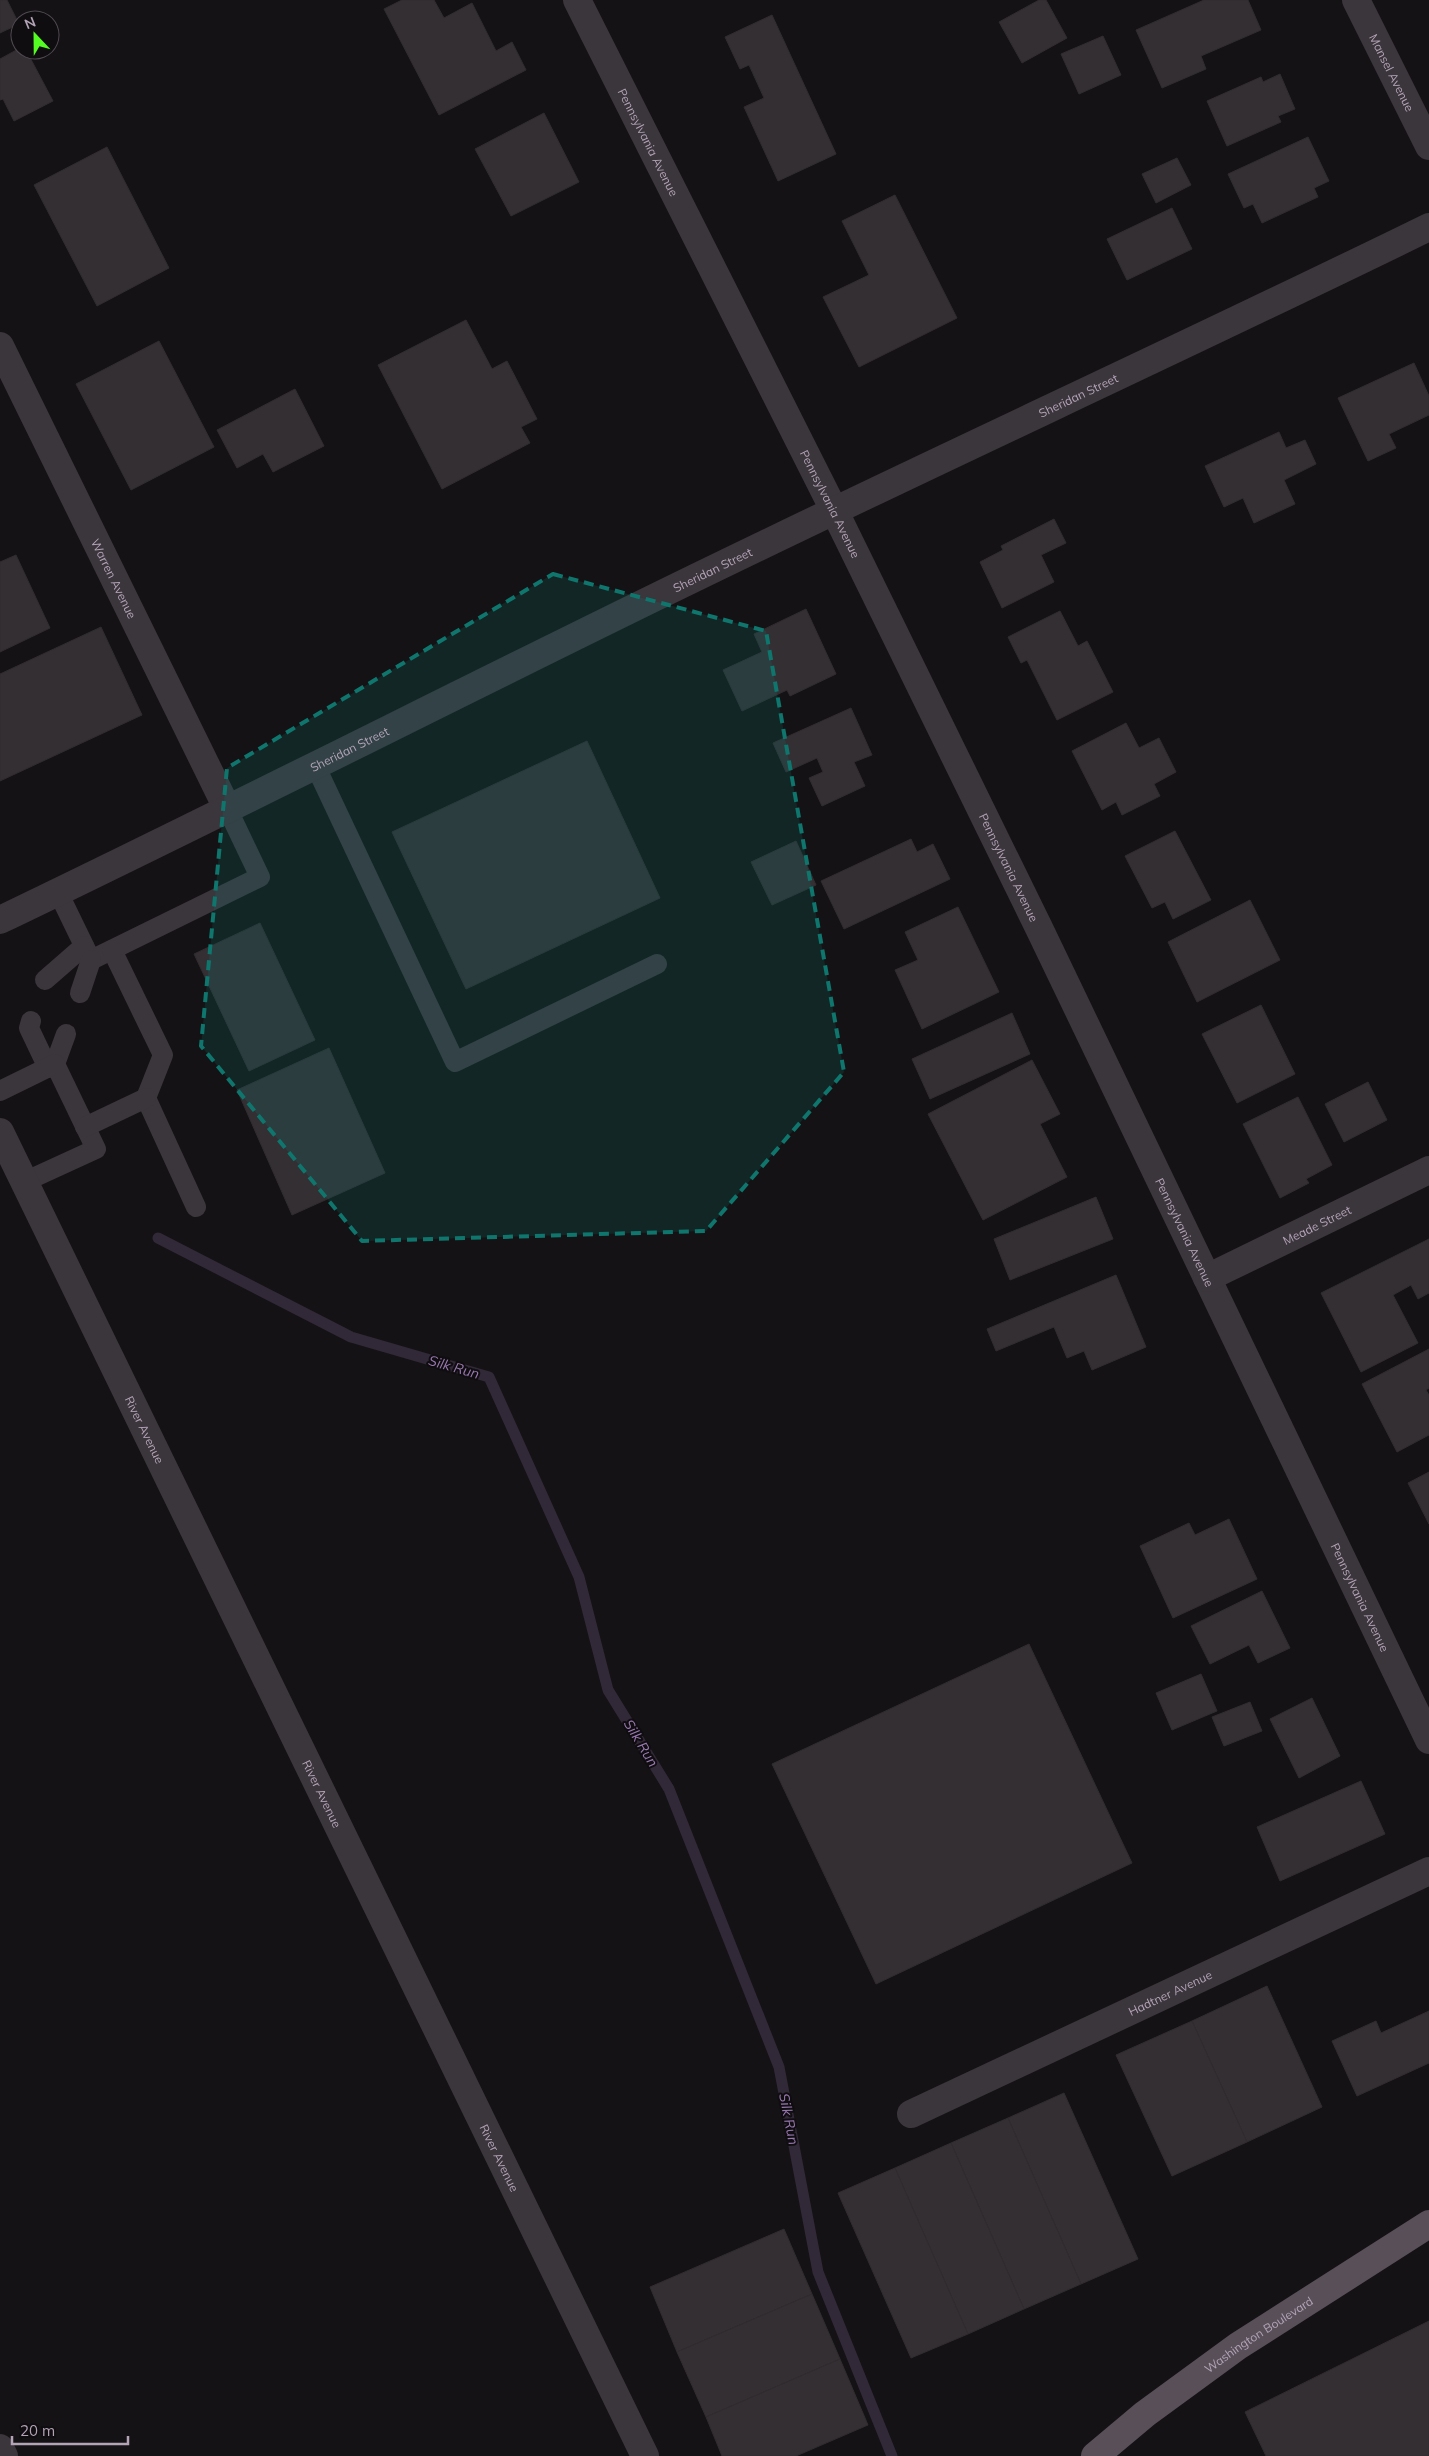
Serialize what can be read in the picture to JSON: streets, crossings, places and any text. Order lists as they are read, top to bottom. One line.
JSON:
{"streets":{"main road":["Washington Boulevard"],"street":["Mansel Avenue","Pennsylvania Avenue","Sheridan Street","Warren Avenue","Meade Street","River Avenue","Hadtner Avenue"]},"crossings":[["Pennsylvania Avenue","Sheridan Street"],["Pennsylvania Avenue","Meade Street"],["Sheridan Street","Warren Avenue"]],"water":["Silk Run"],"scale_bar":"20 m","north":"top"}
